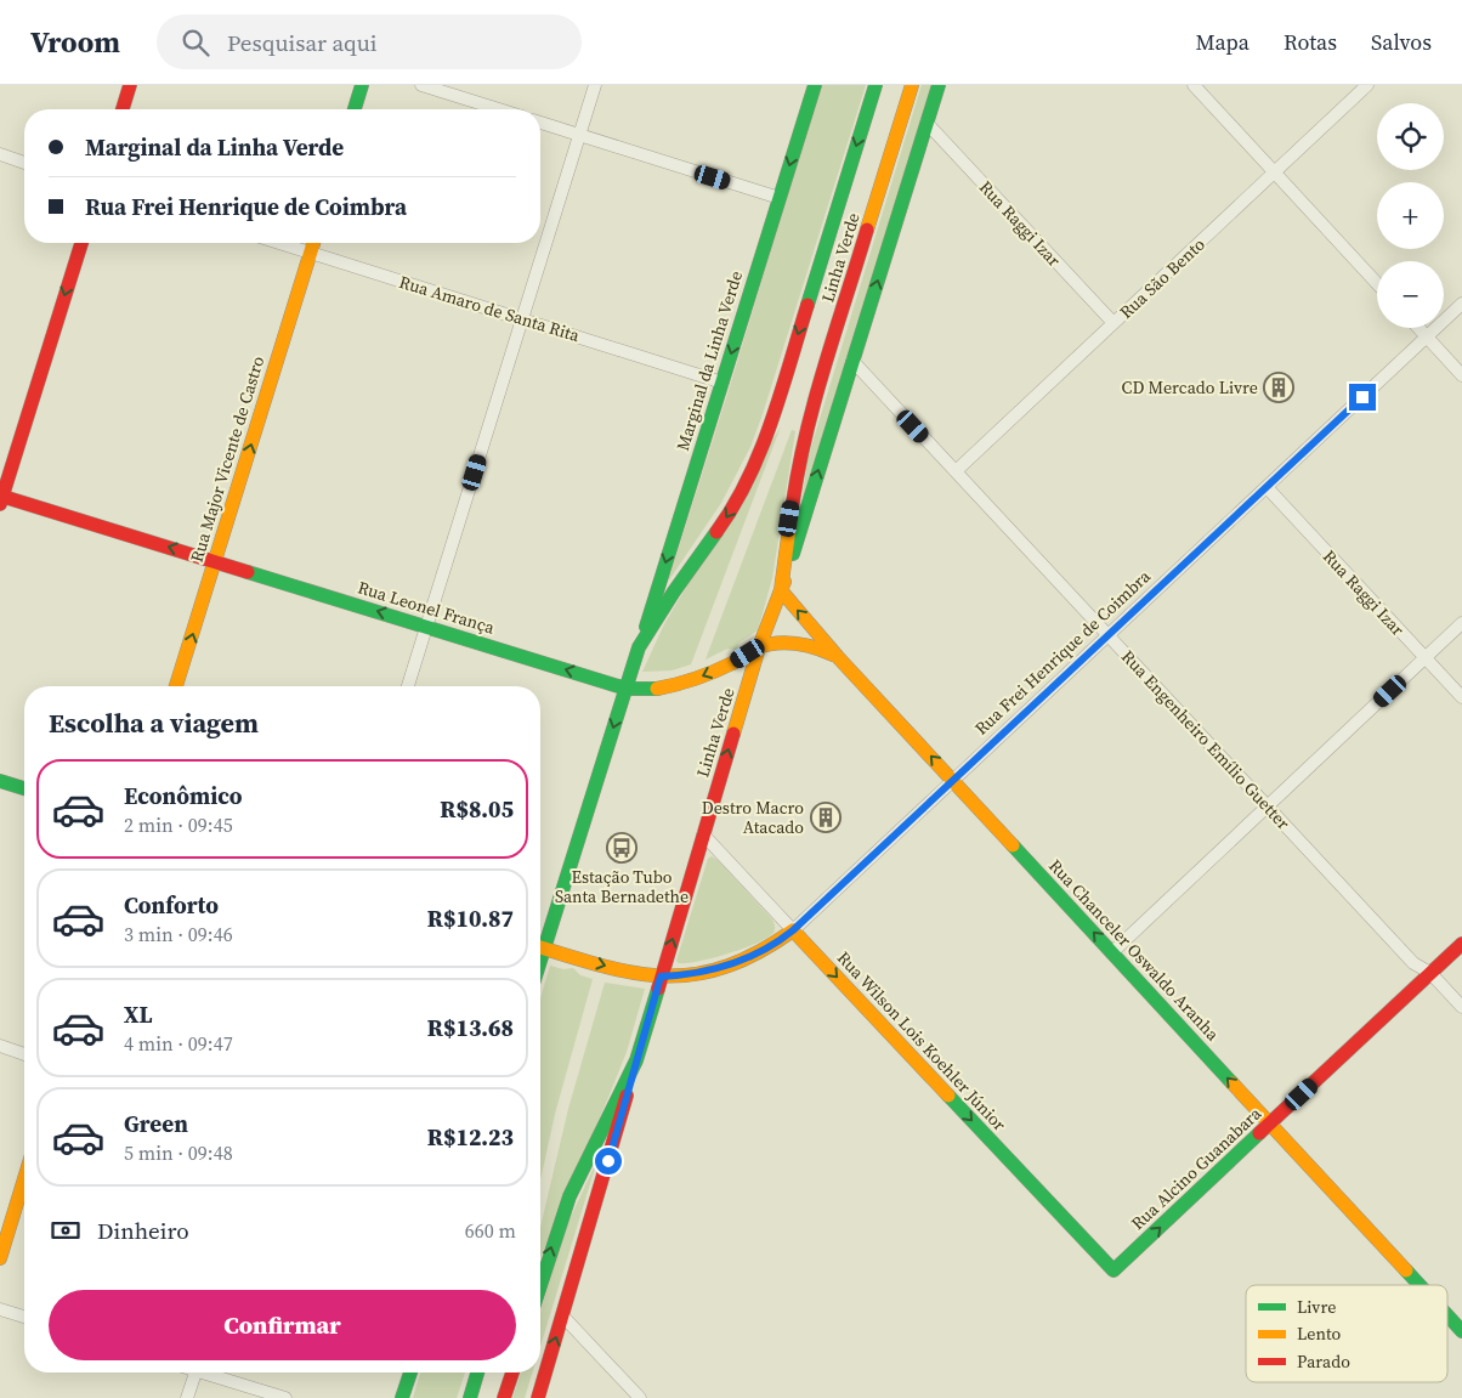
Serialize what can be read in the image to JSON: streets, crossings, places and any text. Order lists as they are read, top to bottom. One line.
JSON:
{"streets":{"main road":["Linha Verde","Marginal da Linha Verde","Rua Major Vicente de Castro","Rua Leonel França","Rua Frei Henrique de Coimbra","Rua Chanceler Oswaldo Aranha","Rua Wilson Lois Koehler Júnior","Rua Alcino Guanabara"],"street":["Rua Raggi Izar","Rua São Bento","Rua Amaro de Santa Rita","Rua Engenheiro Emílio Guetter"]},"crossings":[["Rua Raggi Izar","Rua São Bento"],["Rua Raggi Izar","Rua Frei Henrique de Coimbra"],["Linha Verde","Marginal da Linha Verde"],["Linha Verde","Rua Leonel França"],["Linha Verde","Rua Frei Henrique de Coimbra"],["Linha Verde","Rua Chanceler Oswaldo Aranha"],["Linha Verde","Rua Wilson Lois Koehler Júnior"],["Rua São Bento","Rua Engenheiro Emílio Guetter"],["Rua Amaro de Santa Rita","Marginal da Linha Verde"],["Rua Amaro de Santa Rita","Rua Major Vicente de Castro"],["Rua Major Vicente de Castro","Rua Leonel França"],["Rua Leonel França","Rua Chanceler Oswaldo Aranha"],["Rua Frei Henrique de Coimbra","Rua Engenheiro Emílio Guetter"],["Rua Frei Henrique de Coimbra","Rua Chanceler Oswaldo Aranha"],["Rua Frei Henrique de Coimbra","Rua Wilson Lois Koehler Júnior"],["Rua Engenheiro Emílio Guetter","Rua Alcino Guanabara"],["Rua Chanceler Oswaldo Aranha","Rua Alcino Guanabara"],["Rua Wilson Lois Koehler Júnior","Rua Alcino Guanabara"]],"one_way":["Rua Major Vicente de Castro","Rua Leonel França","Rua Chanceler Oswaldo Aranha","Rua Wilson Lois Koehler Júnior","Rua Alcino Guanabara"],"places":{"building":["CD Mercado Livre","Destro Macro Atacado"],"bus stop":["Estação Tubo Santa Bernadethe"]},"legend":["Livre","Lento","Parado"],"page":{"header":"Vroom","search":"Pesquisar aqui","nav":["Mapa","Rotas","Salvos"],"map_buttons":["+","−"],"banner":["Marginal da Linha Verde","Rua Frei Henrique de Coimbra"],"heading":"Escolha a viagem","list":[{"name":"Econômico","note":"2 min · 09:45","value":"R$8.05"},{"name":"Conforto","note":"3 min · 09:46","value":"R$10.87"},{"name":"XL","note":"4 min · 09:47","value":"R$13.68"},{"name":"Green","note":"5 min · 09:48","value":"R$12.23"}],"pay":["Dinheiro","660 m"],"buttons":"Confirmar"}}
